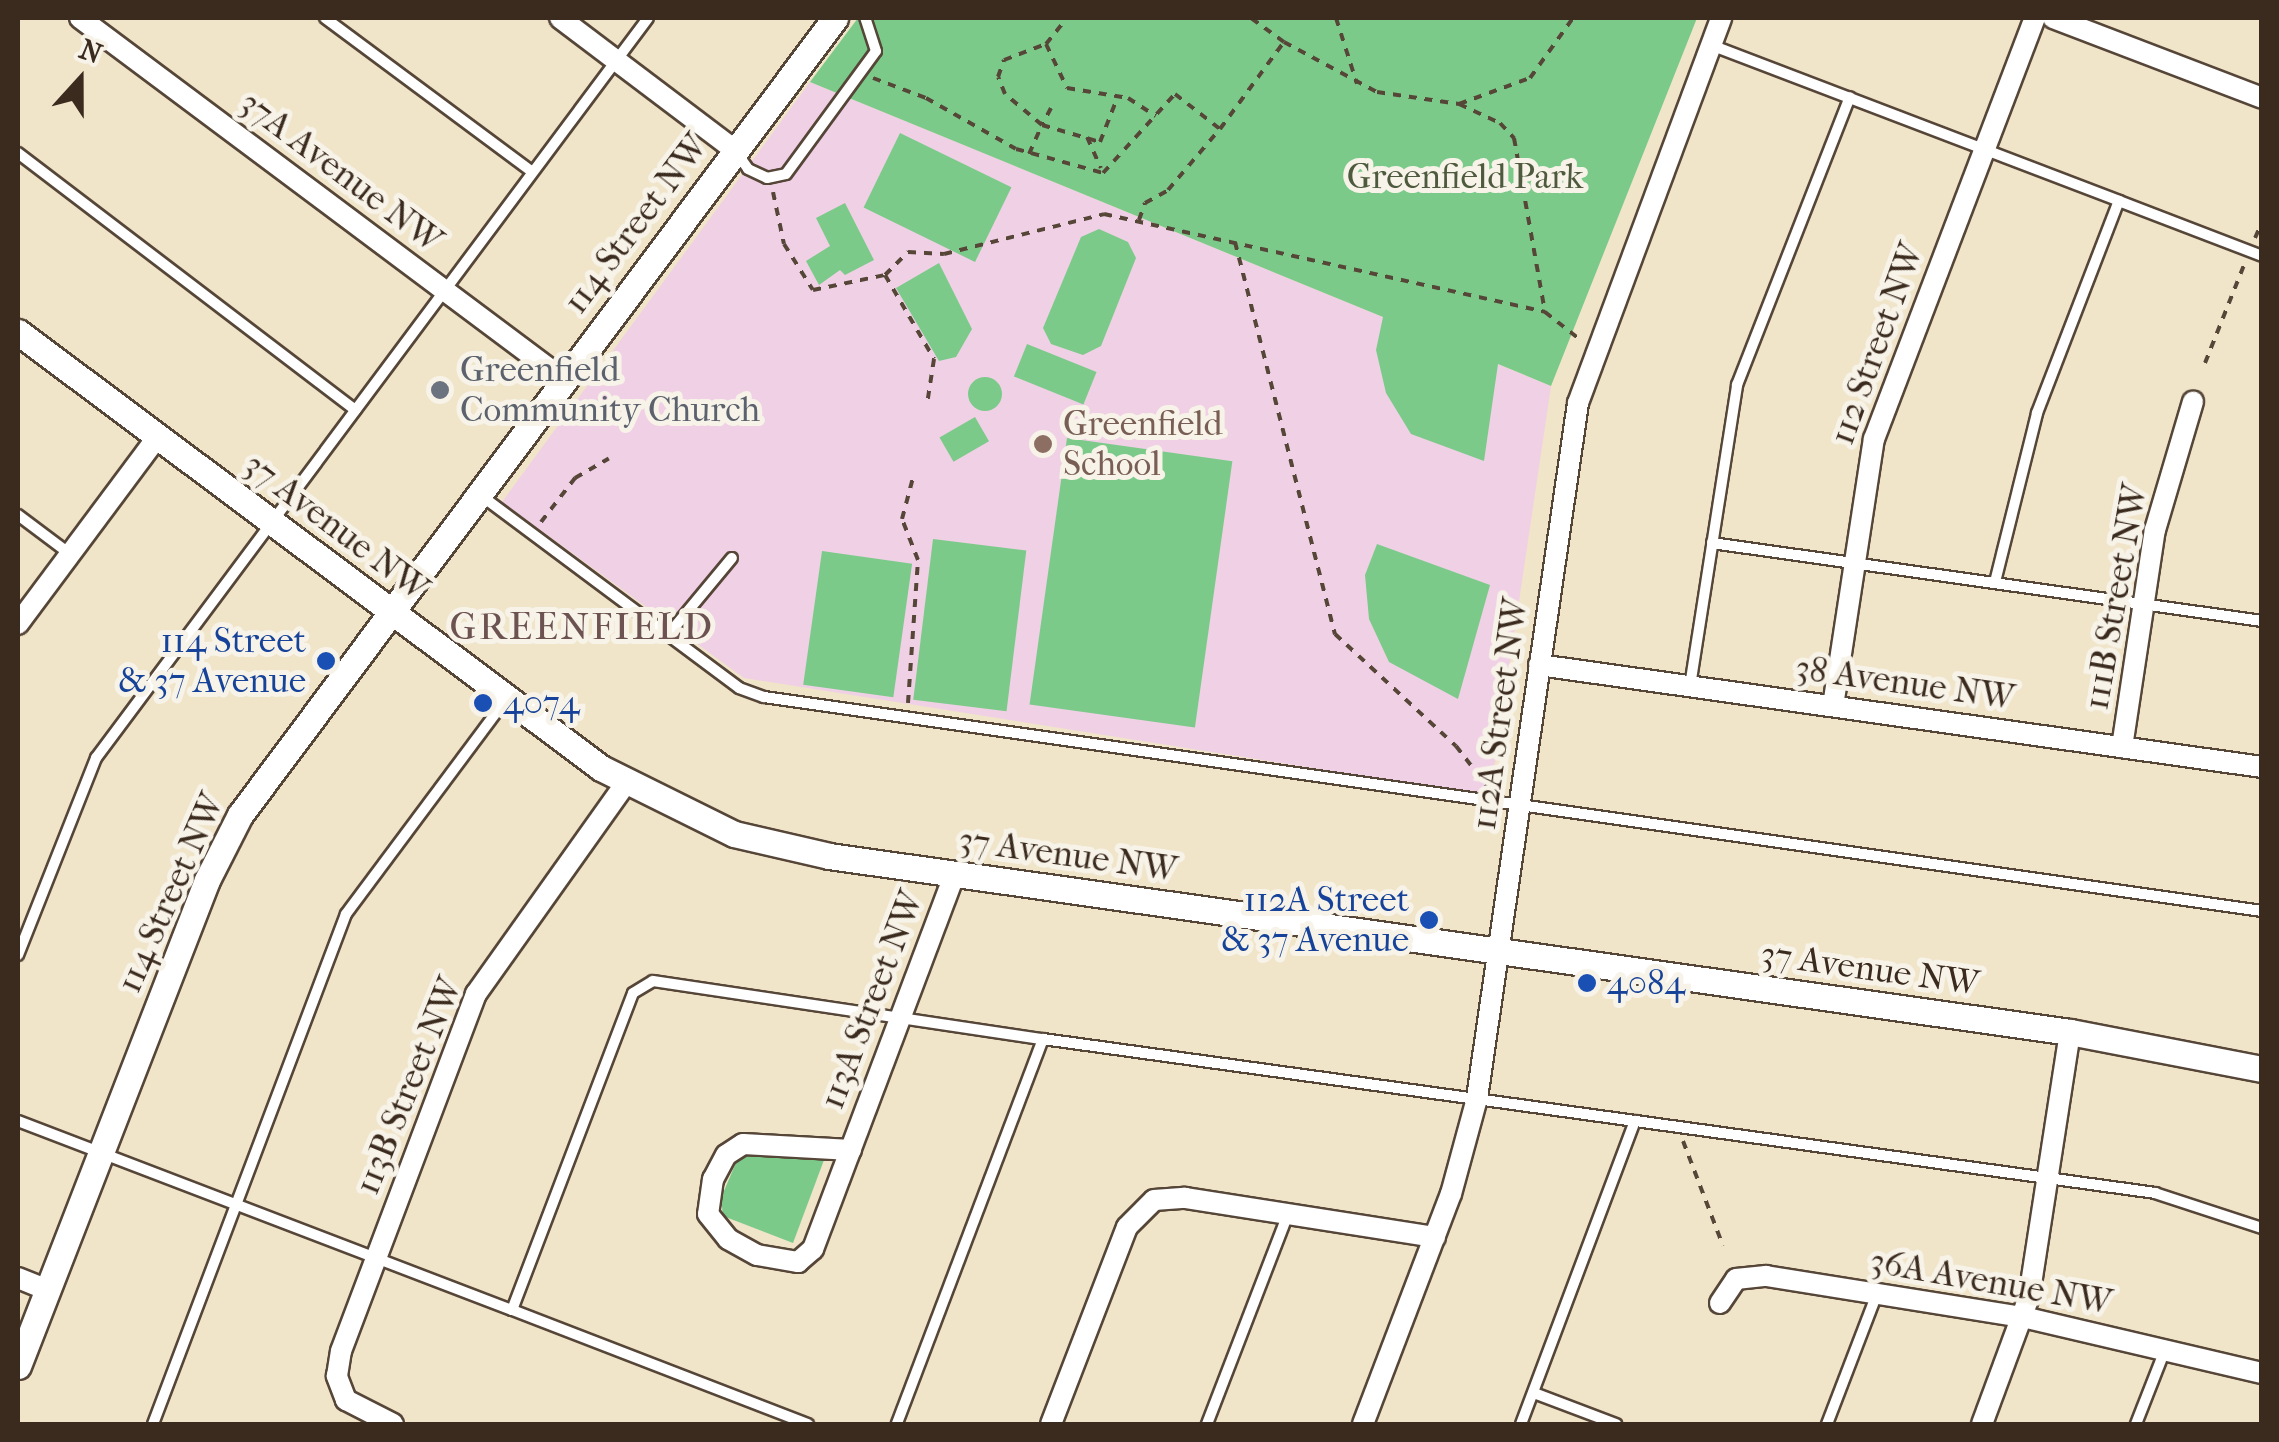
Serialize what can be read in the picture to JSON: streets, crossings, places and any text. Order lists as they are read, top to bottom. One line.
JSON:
{"streets":{"street":["37A Avenue NW","114 Street NW","112 Street NW","37 Avenue NW","111B Street NW","38 Avenue NW","112A Street NW","113A Street NW","113B Street NW","36A Avenue NW"]},"crossings":[["37A Avenue NW","114 Street NW"],["114 Street NW","37 Avenue NW"],["112 Street NW","38 Avenue NW"],["37 Avenue NW","112A Street NW"],["37 Avenue NW","113A Street NW"],["37 Avenue NW","113B Street NW"],["111B Street NW","38 Avenue NW"],["38 Avenue NW","112A Street NW"]],"districts":["GREENFIELD"],"parks":["Greenfield Park"],"places":["Greenfield Community Church","Greenfield School","114 Street & 37 Avenue","4074","112A Street & 37 Avenue","4084"],"north":"top"}
